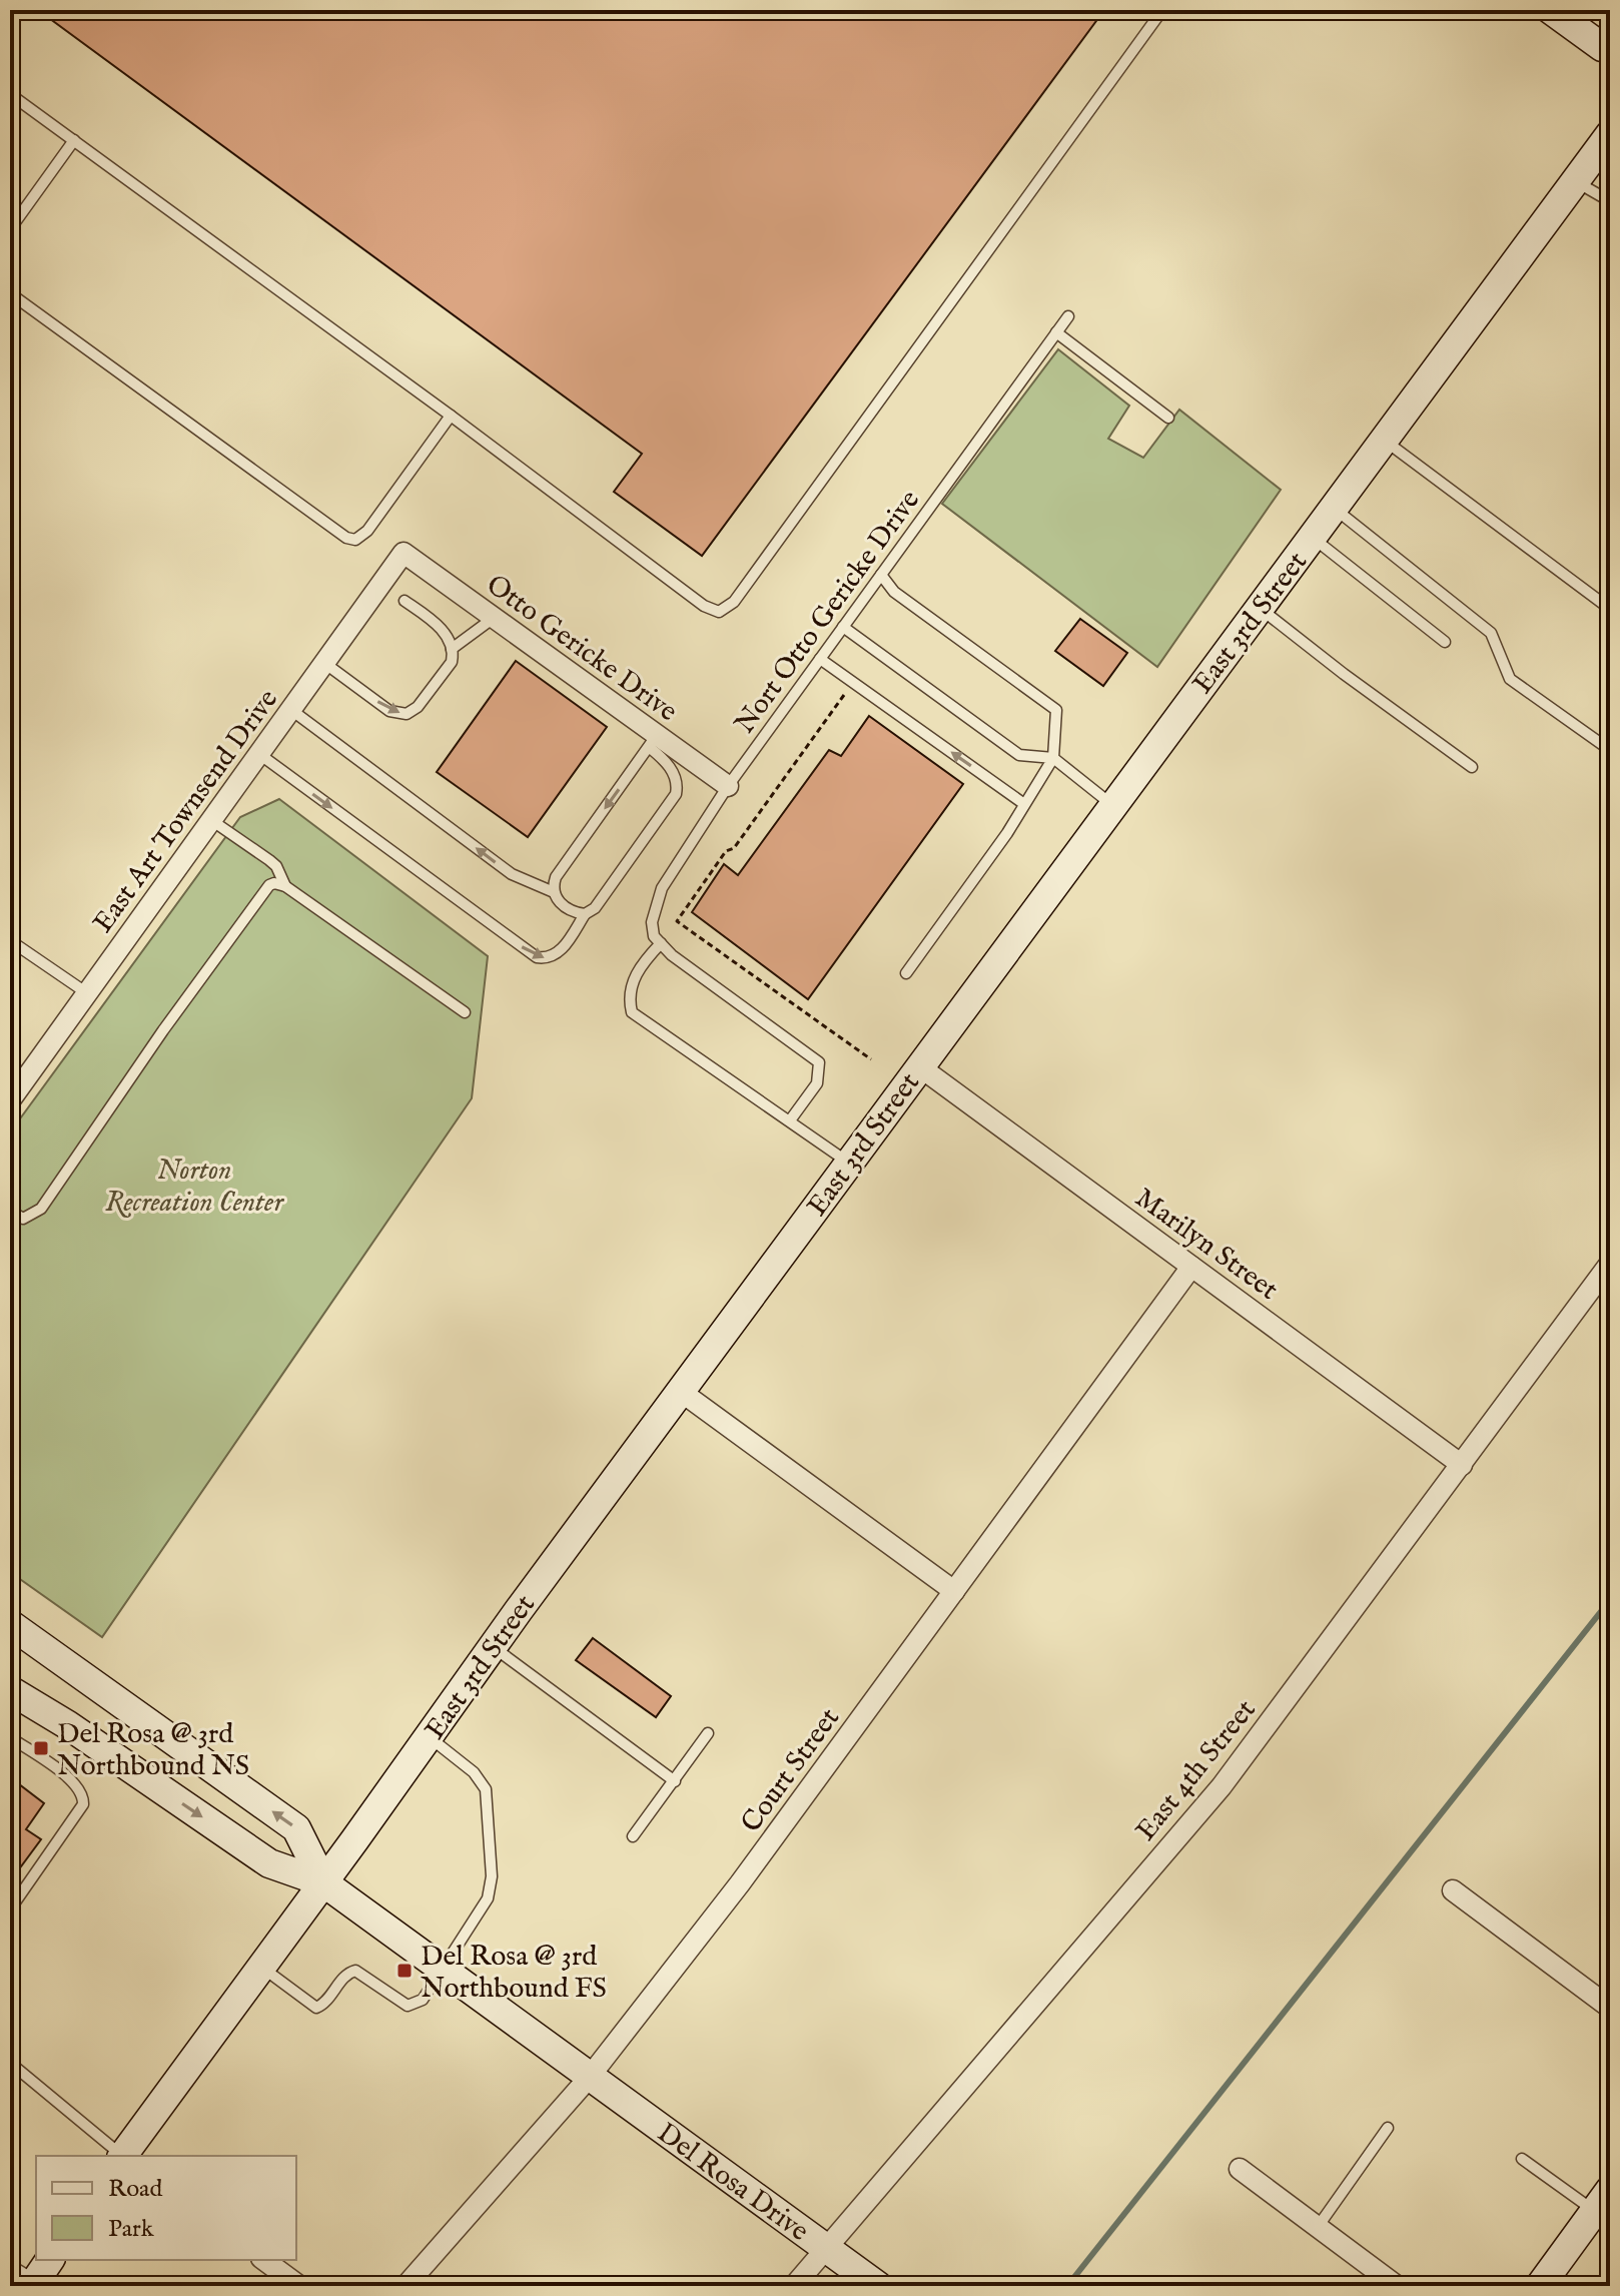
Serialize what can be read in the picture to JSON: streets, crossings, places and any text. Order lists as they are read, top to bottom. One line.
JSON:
{"streets":{"main road":["East 3rd Street","Del Rosa Drive"],"street":["Otto Gericke Drive","East Art Townsend Drive","Marilyn Street","Court Street","East 4th Street"],"lane":["Nort Otto Gericke Drive"]},"crossings":[["Nort Otto Gericke Drive","Otto Gericke Drive"],["East 3rd Street","Marilyn Street"],["East 3rd Street","Del Rosa Drive"],["Otto Gericke Drive","East Art Townsend Drive"],["Marilyn Street","Court Street"],["Marilyn Street","East 4th Street"],["Court Street","Del Rosa Drive"],["East 4th Street","Del Rosa Drive"]],"parks":["Norton Recreation Center"],"places":{"transit":["Del Rosa @ 3rd Northbound NS","Del Rosa @ 3rd Northbound FS"]},"legend":["Road","Park"]}
